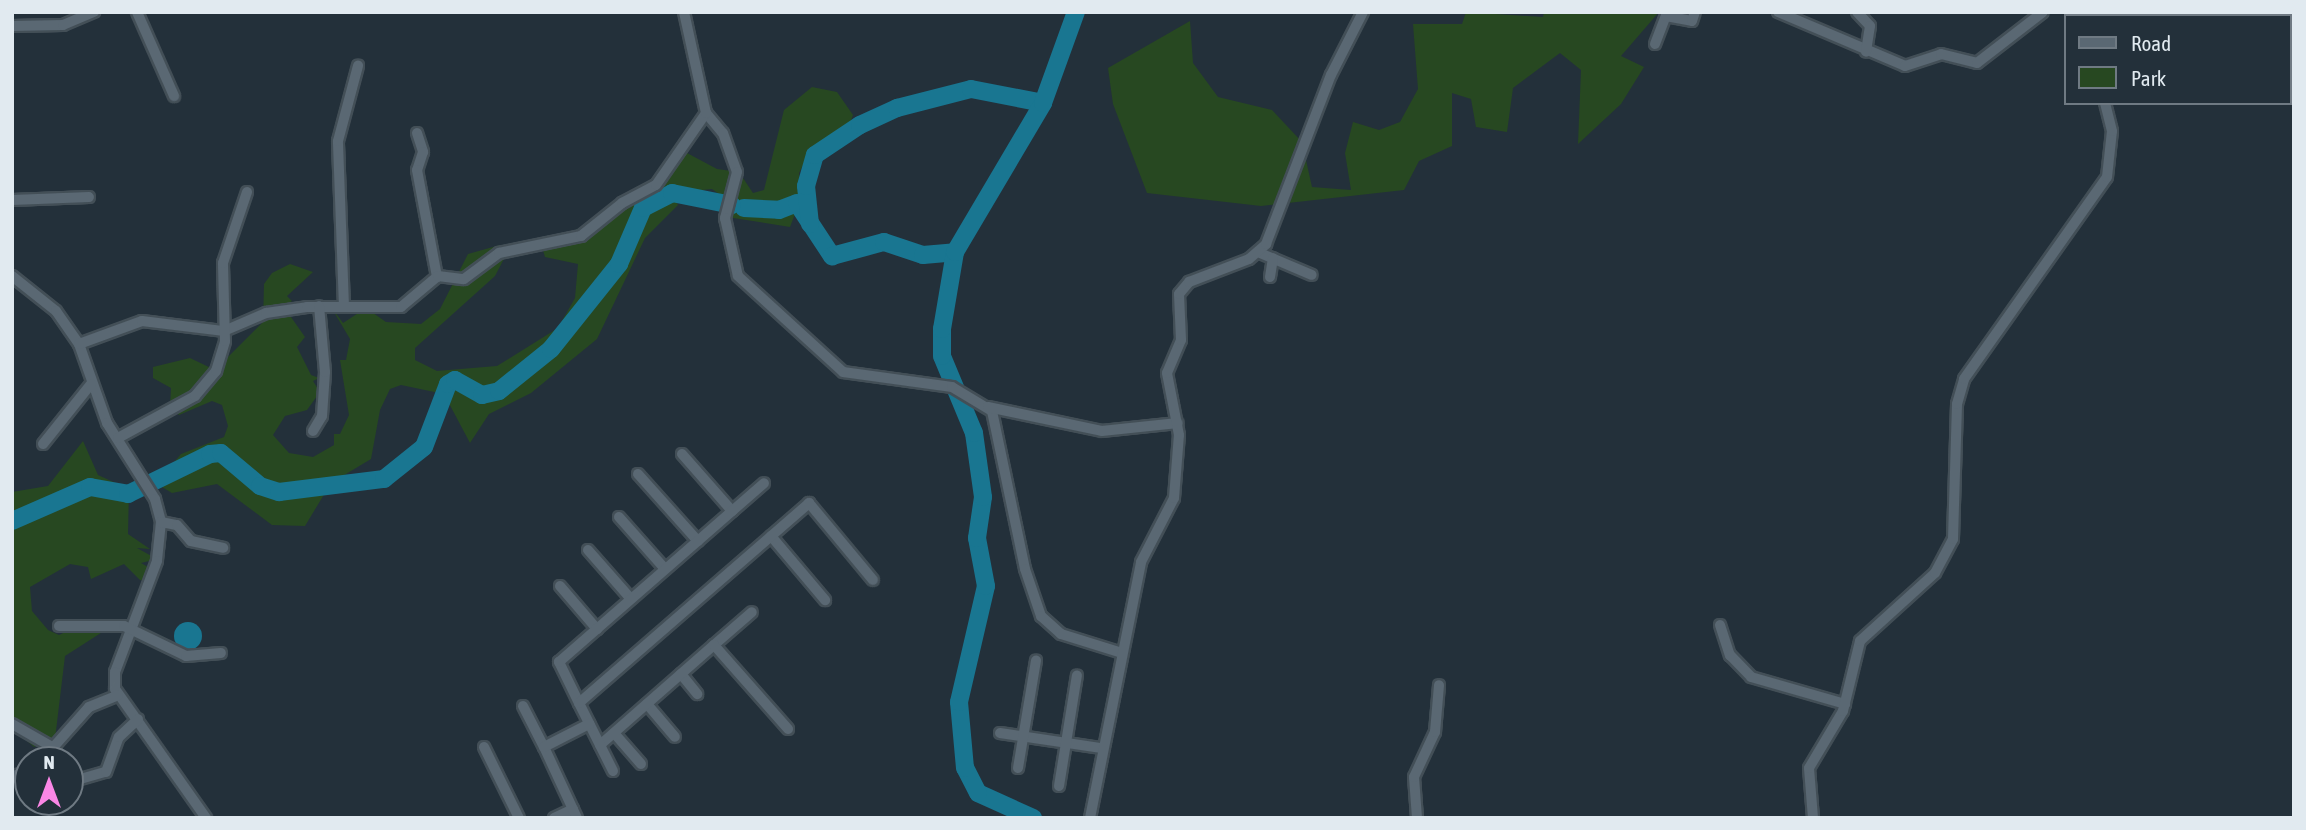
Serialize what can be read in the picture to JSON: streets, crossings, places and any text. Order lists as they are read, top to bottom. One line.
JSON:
{"legend":["Road","Park"],"north":"top"}
